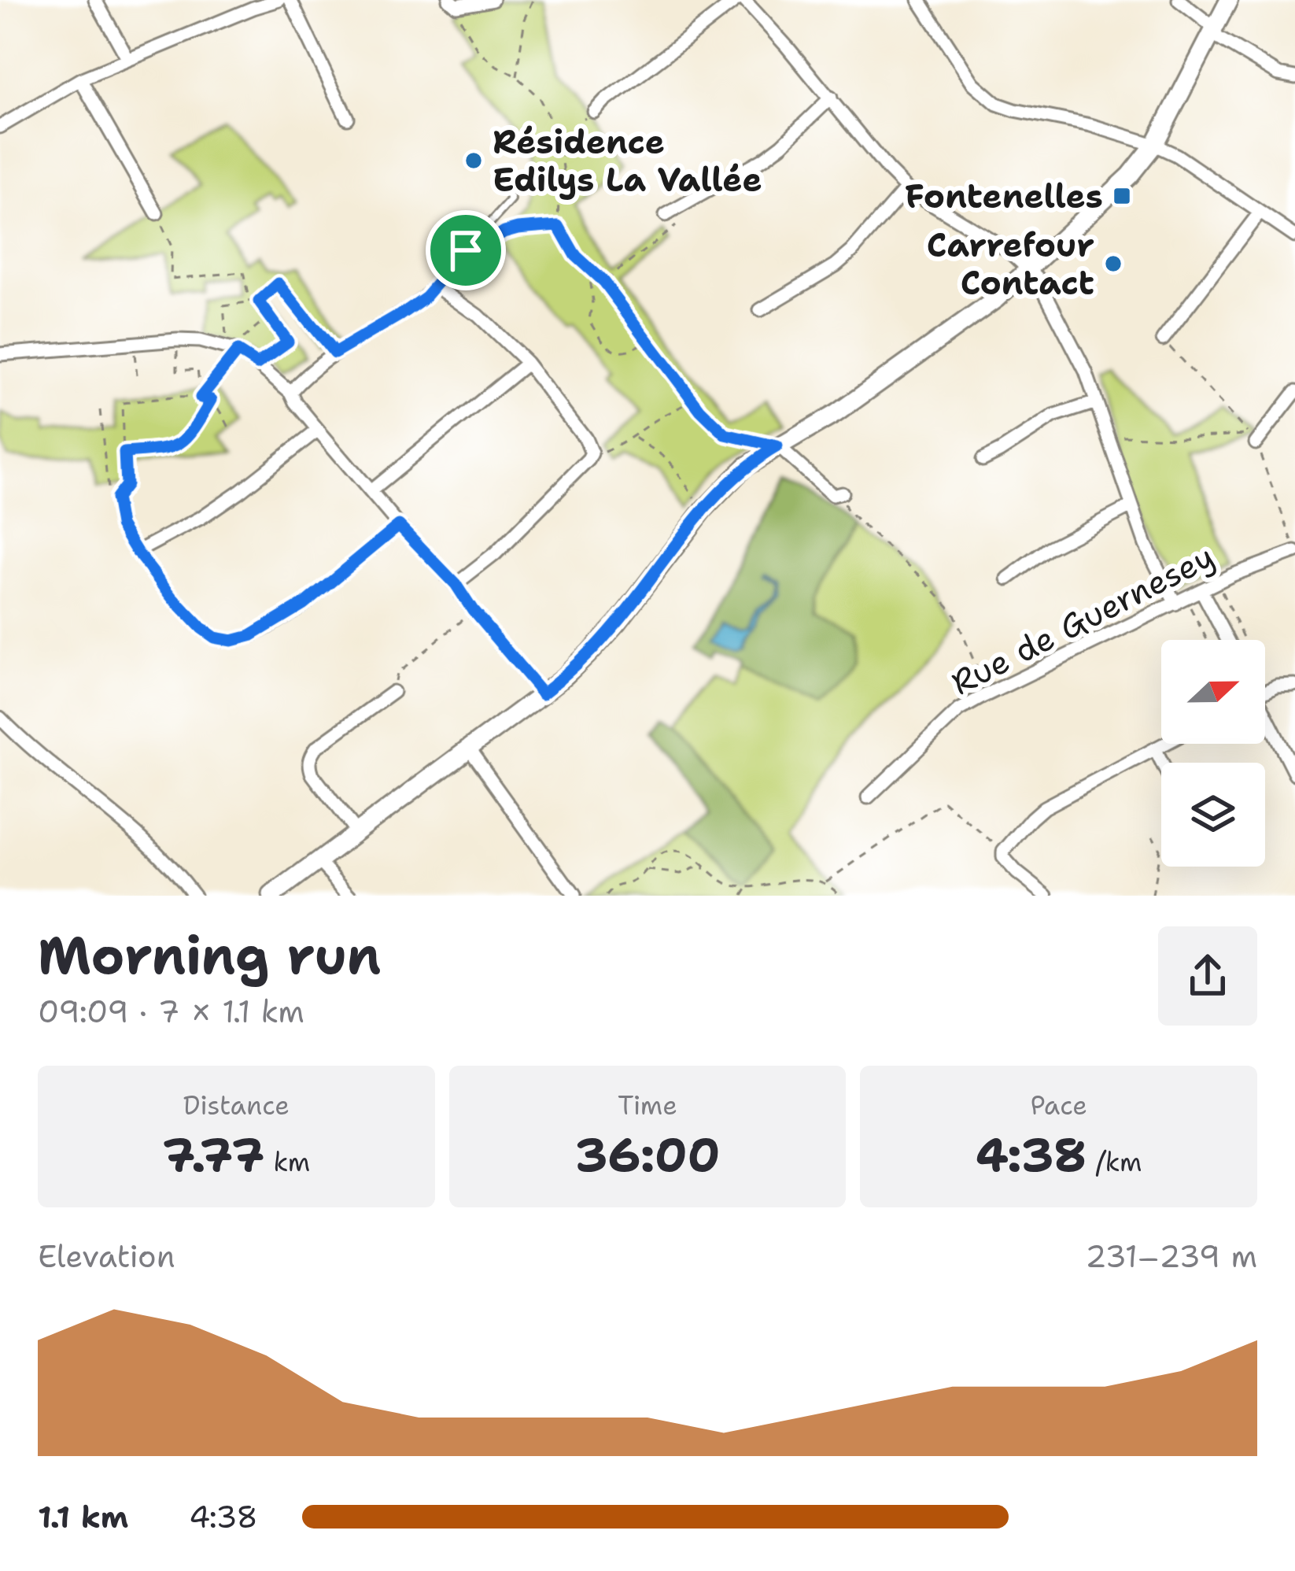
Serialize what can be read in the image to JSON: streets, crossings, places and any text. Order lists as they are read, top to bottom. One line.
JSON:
{"streets":{"street":["Rue de Guernesey"]},"places":{"other":["Résidence Edilys La Vallée","Carrefour Contact"],"transit":["Fontenelles"]},"north":"right","page":{"heading":["Morning run","09:09 · 7 × 1.1 km"],"stats":[["Distance","7.77 km"],["Time","36:00"],["Pace","4:38 /km"]],"chart":["Elevation","231–239 m"],"list":[{"name":"1.1 km","note":"4:38"}]}}
